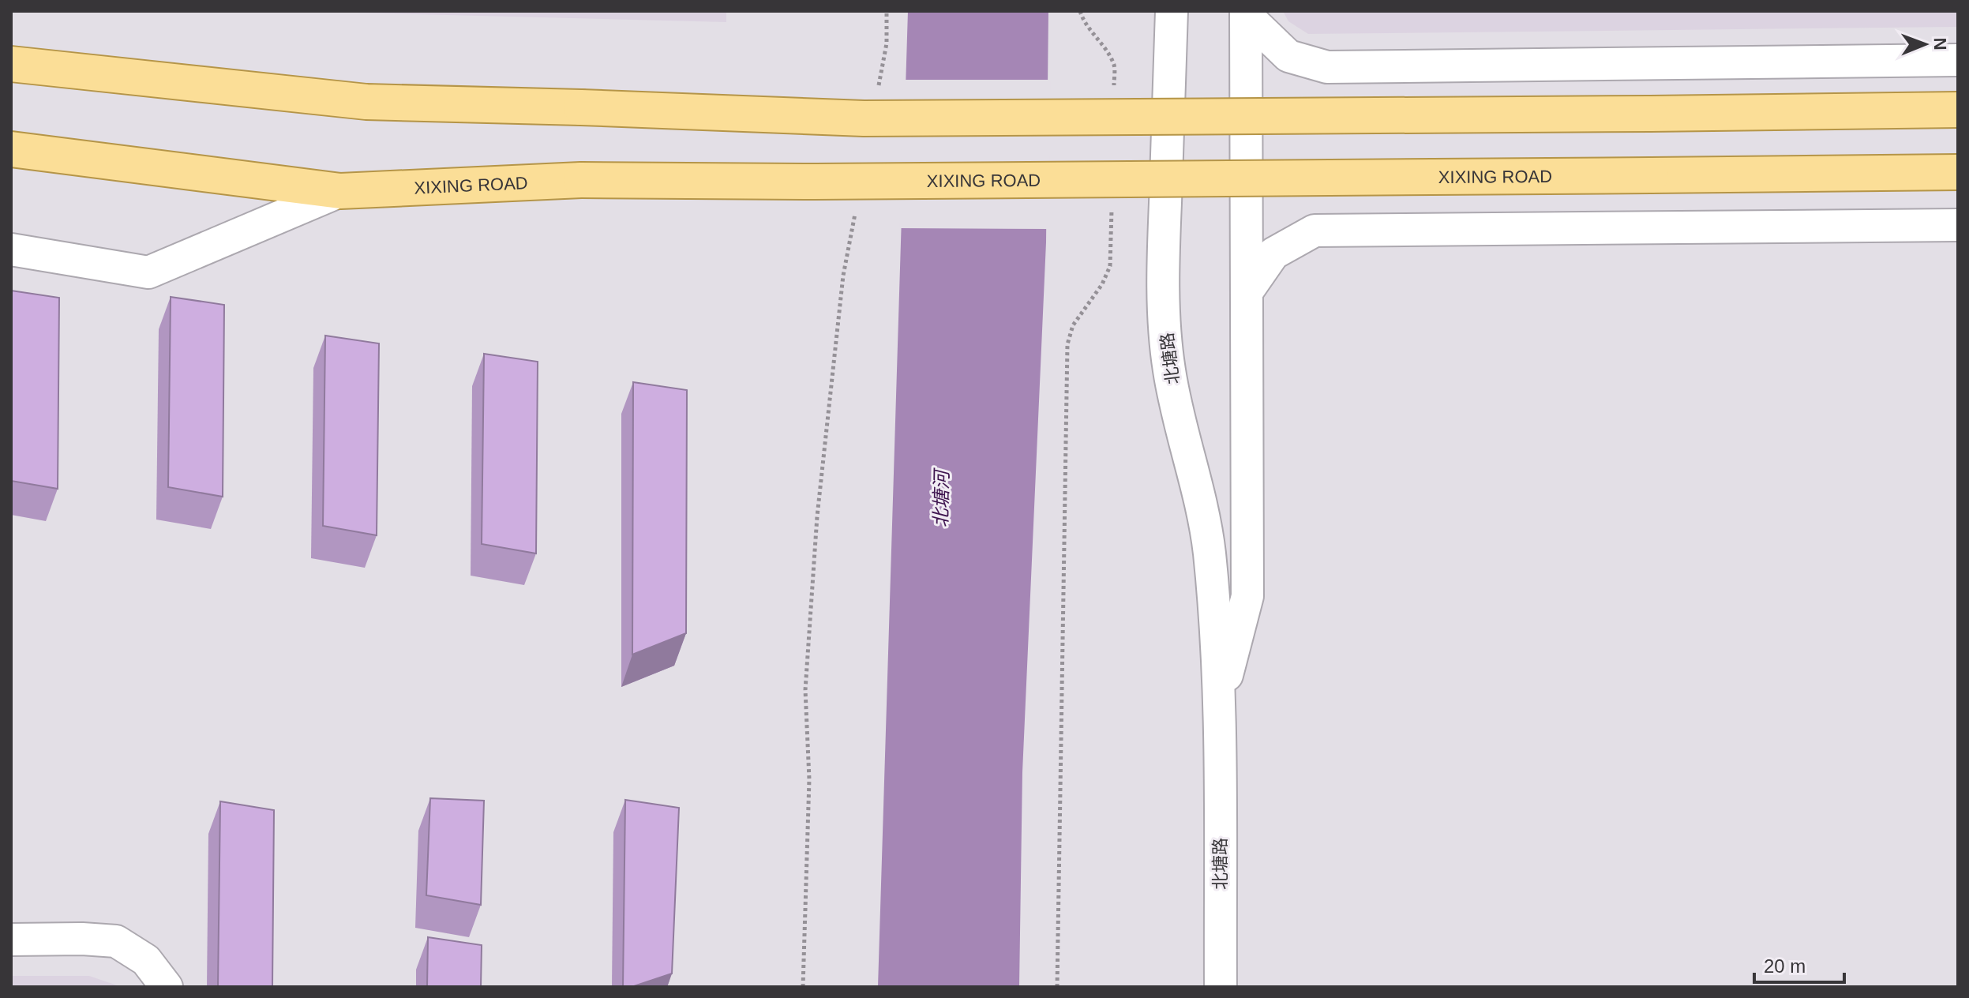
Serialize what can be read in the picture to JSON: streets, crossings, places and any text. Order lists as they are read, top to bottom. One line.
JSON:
{"streets":{"main road":["XIXING ROAD"],"street":["北塘路"]},"water":["北塘河"],"scale_bar":"20 m","north":"right"}
